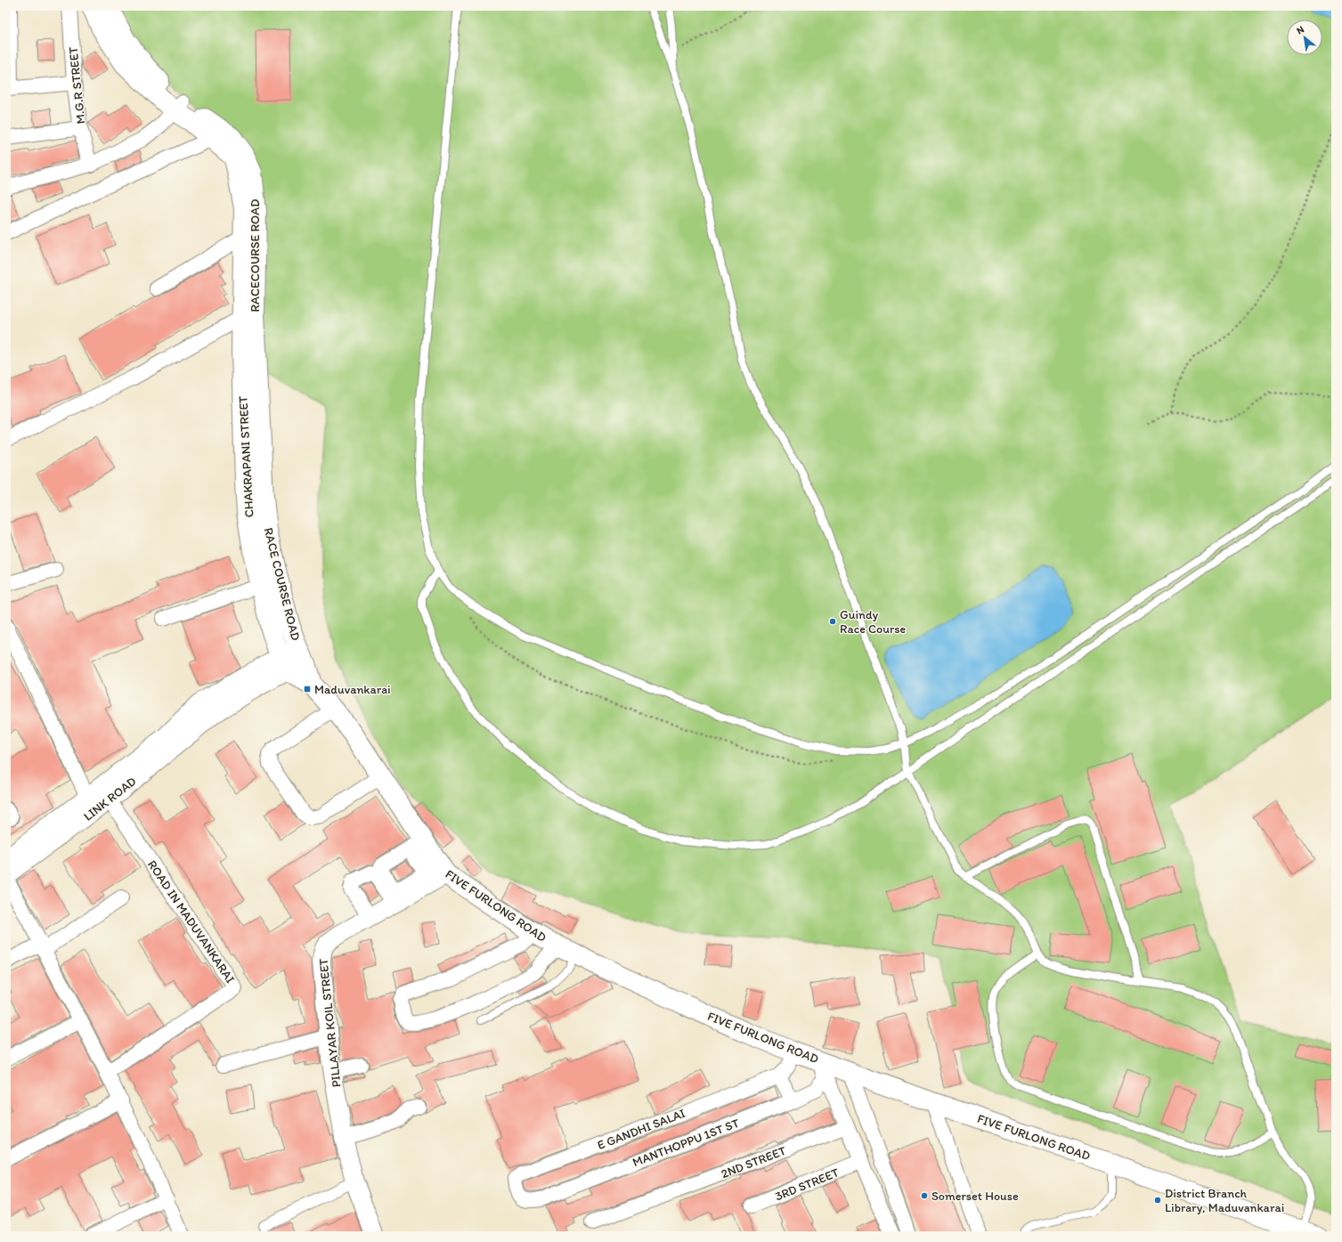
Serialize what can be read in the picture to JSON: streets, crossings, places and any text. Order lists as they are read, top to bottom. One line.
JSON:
{"streets":{"main road":["RACECOURSE ROAD","CHAKRAPANI STREET","RACE COURSE ROAD","FIVE FURLONG ROAD"],"street":["M.G.R STREET","LINK ROAD","ROAD IN MADUVANKARAI","PILLAYAR KOIL STREET","E GANDHI SALAI","MANTHOPPU 1ST ST","2ND STREET","3RD STREET"]},"crossings":[["RACECOURSE ROAD","CHAKRAPANI STREET"],["RACECOURSE ROAD","RACE COURSE ROAD"],["CHAKRAPANI STREET","FIVE FURLONG ROAD"],["RACE COURSE ROAD","FIVE FURLONG ROAD"],["LINK ROAD","ROAD IN MADUVANKARAI"],["FIVE FURLONG ROAD","PILLAYAR KOIL STREET"],["FIVE FURLONG ROAD","MANTHOPPU 1ST ST"],["E GANDHI SALAI","MANTHOPPU 1ST ST"]],"places":{"other":["Guindy Race Course","Somerset House","District Branch Library, Maduvankarai"],"transit":["Maduvankarai"]},"north":"top left"}
